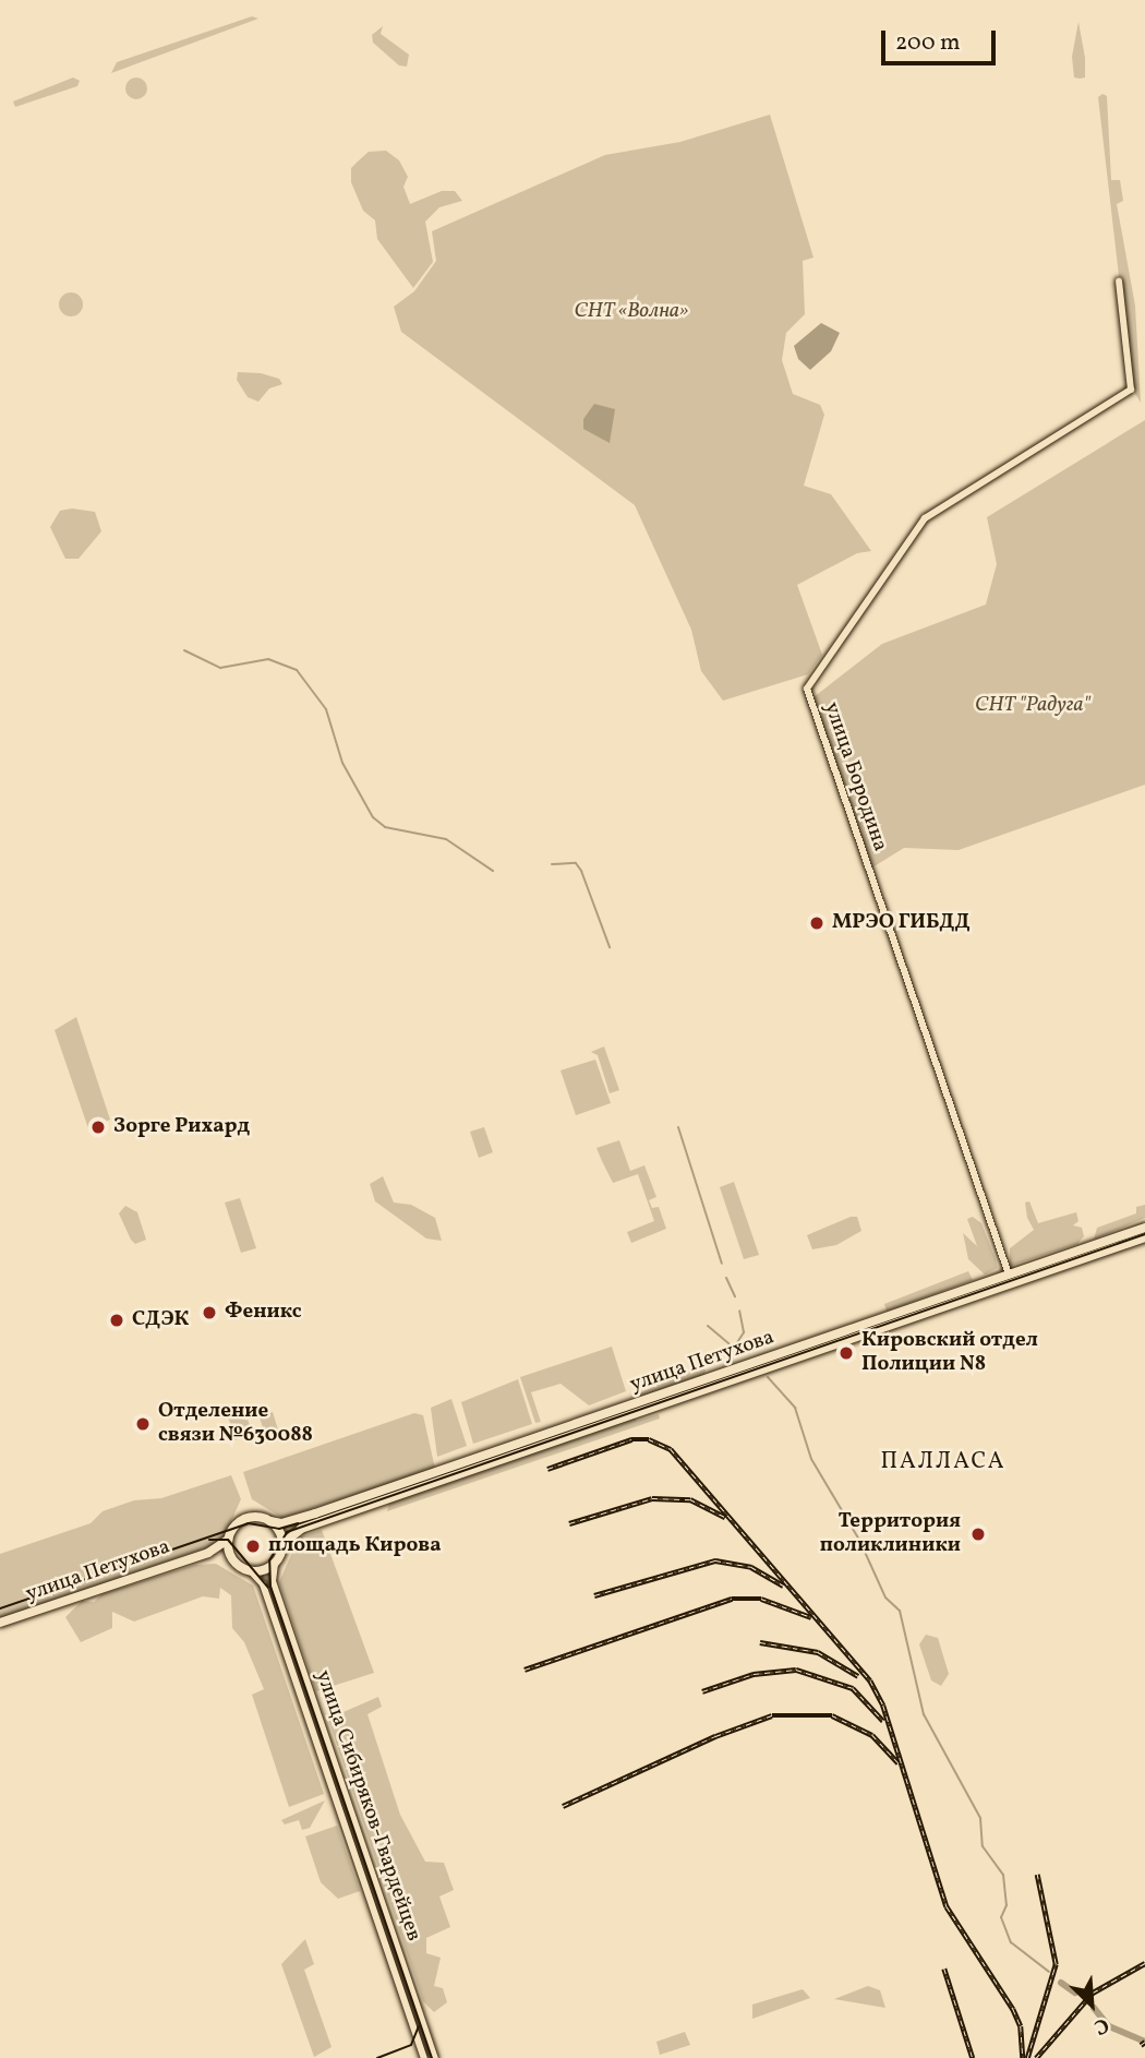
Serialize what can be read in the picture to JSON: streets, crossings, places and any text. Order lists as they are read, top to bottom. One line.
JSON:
{"streets":{"highway":["улица Петухова"],"main road":["улица Бородина","улица Сибиряков-Гвардейцев"]},"crossings":[["улица Бородина","улица Петухова"],["улица Петухова","улица Сибиряков-Гвардейцев"]],"districts":["ПАЛЛАСА"],"parks":["СНТ «Волна»","СНТ \"Радуга\""],"places":["МРЭО ГИБДД","Зорге Рихард","Феникс","СДЭК","Кировский отдел Полиции N8","Отделение связи №630088","Территория поликлиники","площадь Кирова"],"scale_bar":"200 m","north":"bottom right"}
